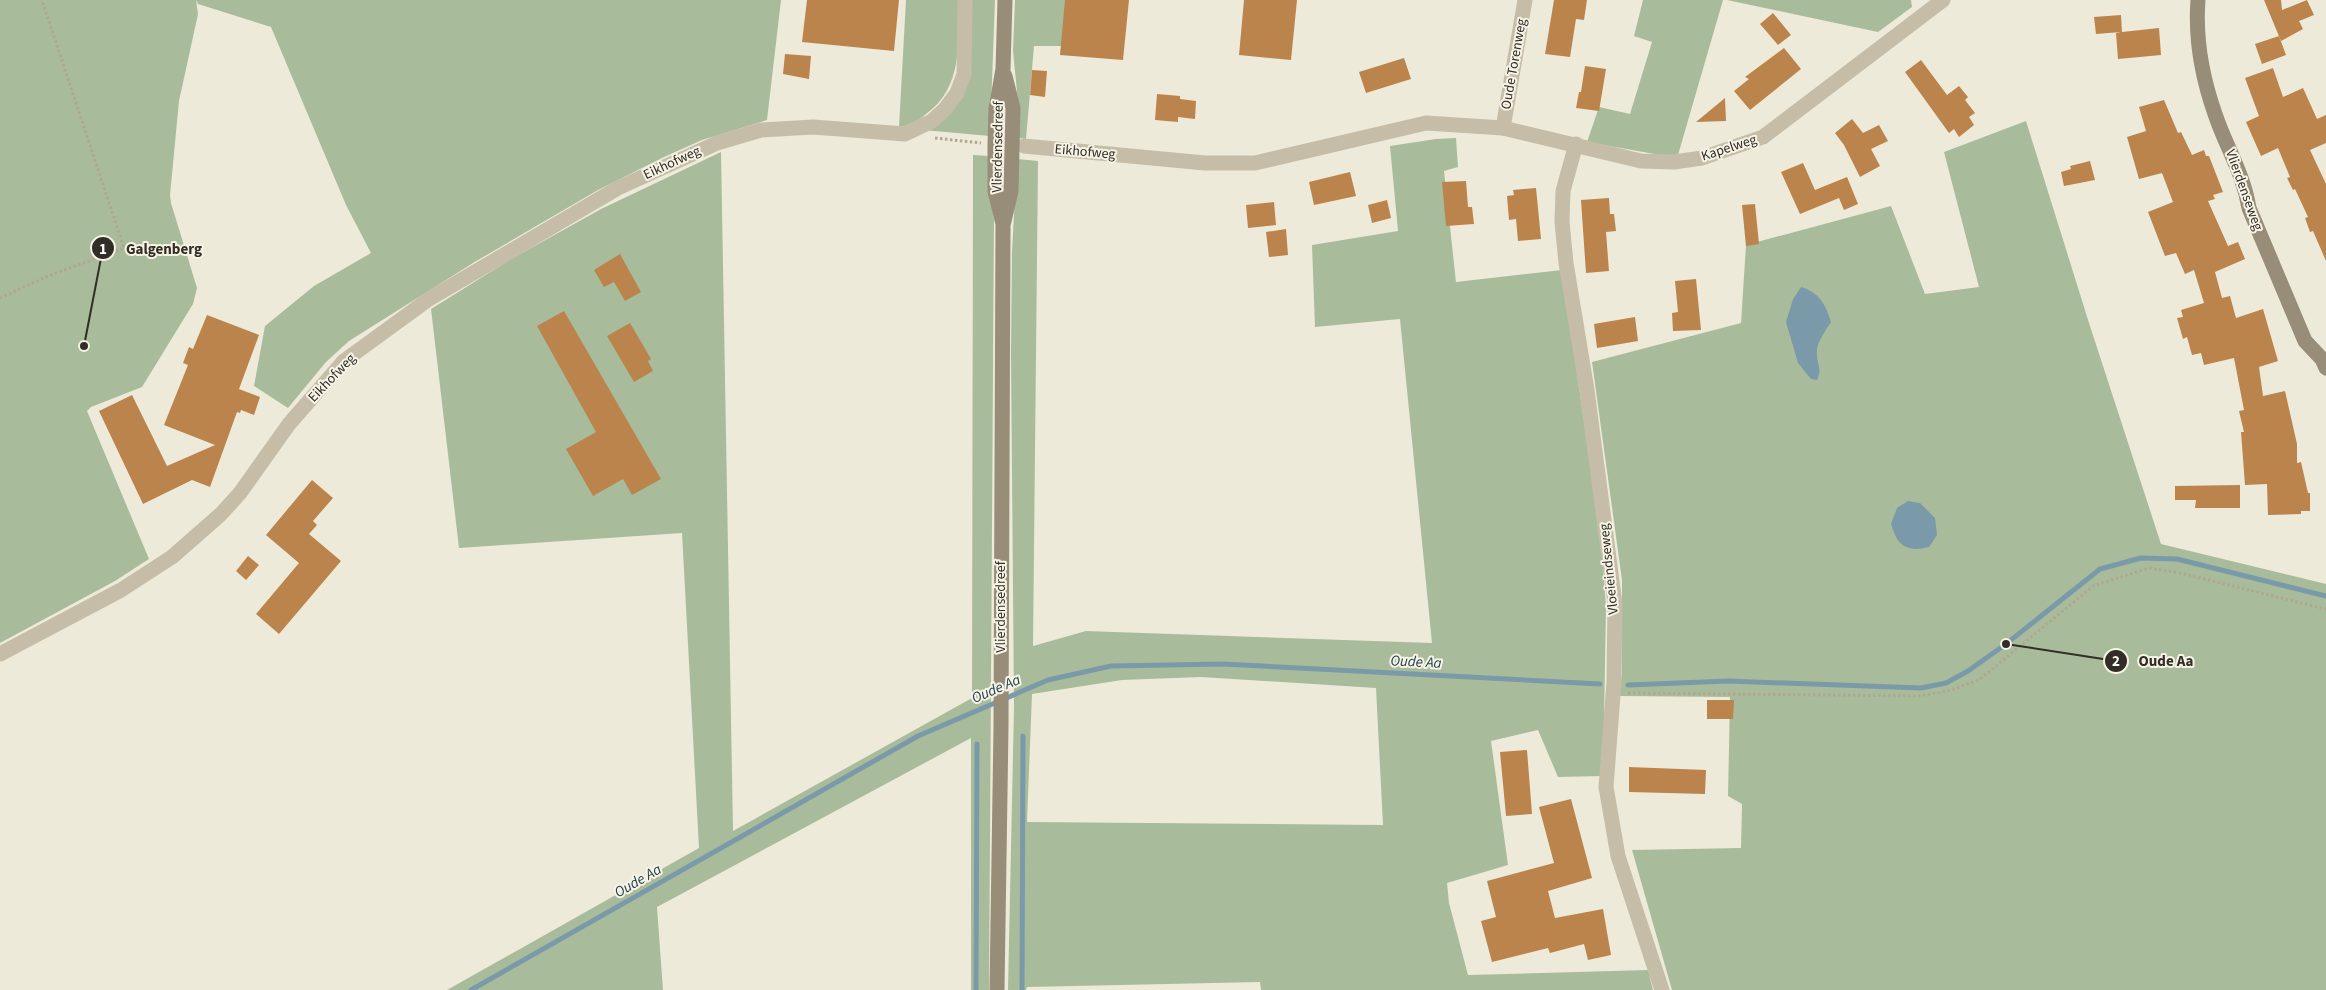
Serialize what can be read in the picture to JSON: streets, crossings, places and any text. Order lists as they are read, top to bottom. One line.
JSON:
{"streets":{"main road":["Vlierdensedreef","Vlierdenseweg"],"street":["Oude Torenweg","Kapelweg","Eikhofweg","Vloeieindseweg"]},"crossings":[["Oude Torenweg","Kapelweg"],["Oude Torenweg","Eikhofweg"],["Kapelweg","Eikhofweg"],["Kapelweg","Vloeieindseweg"]],"water":["Oude Aa"],"places":["Galgenberg","Oude Aa"]}
